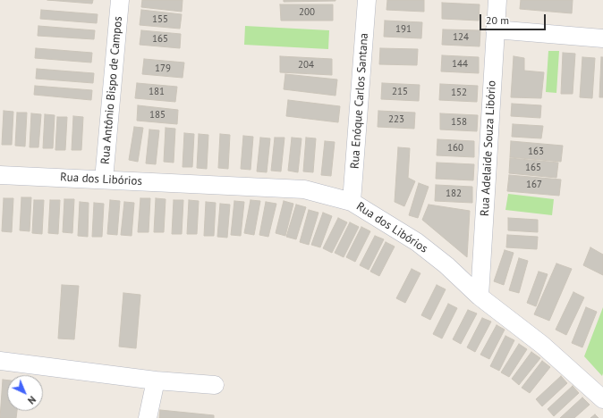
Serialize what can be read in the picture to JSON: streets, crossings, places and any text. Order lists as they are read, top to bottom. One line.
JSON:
{"streets":{"street":["Rua Antônio Bispo de Campos","Rua Enóque Carlos Santana","Rua Adelaide Souza Libório","Rua dos Libórios"]},"crossings":[["Rua Antônio Bispo de Campos","Rua dos Libórios"],["Rua Enóque Carlos Santana","Rua dos Libórios"],["Rua Adelaide Souza Libório","Rua dos Libórios"]],"house_numbers":["200","155","191","124","165","144","204","179","181","215","152","185","223","158","160","163","165","167","182"],"scale_bar":"20 m","north":"bottom right"}
